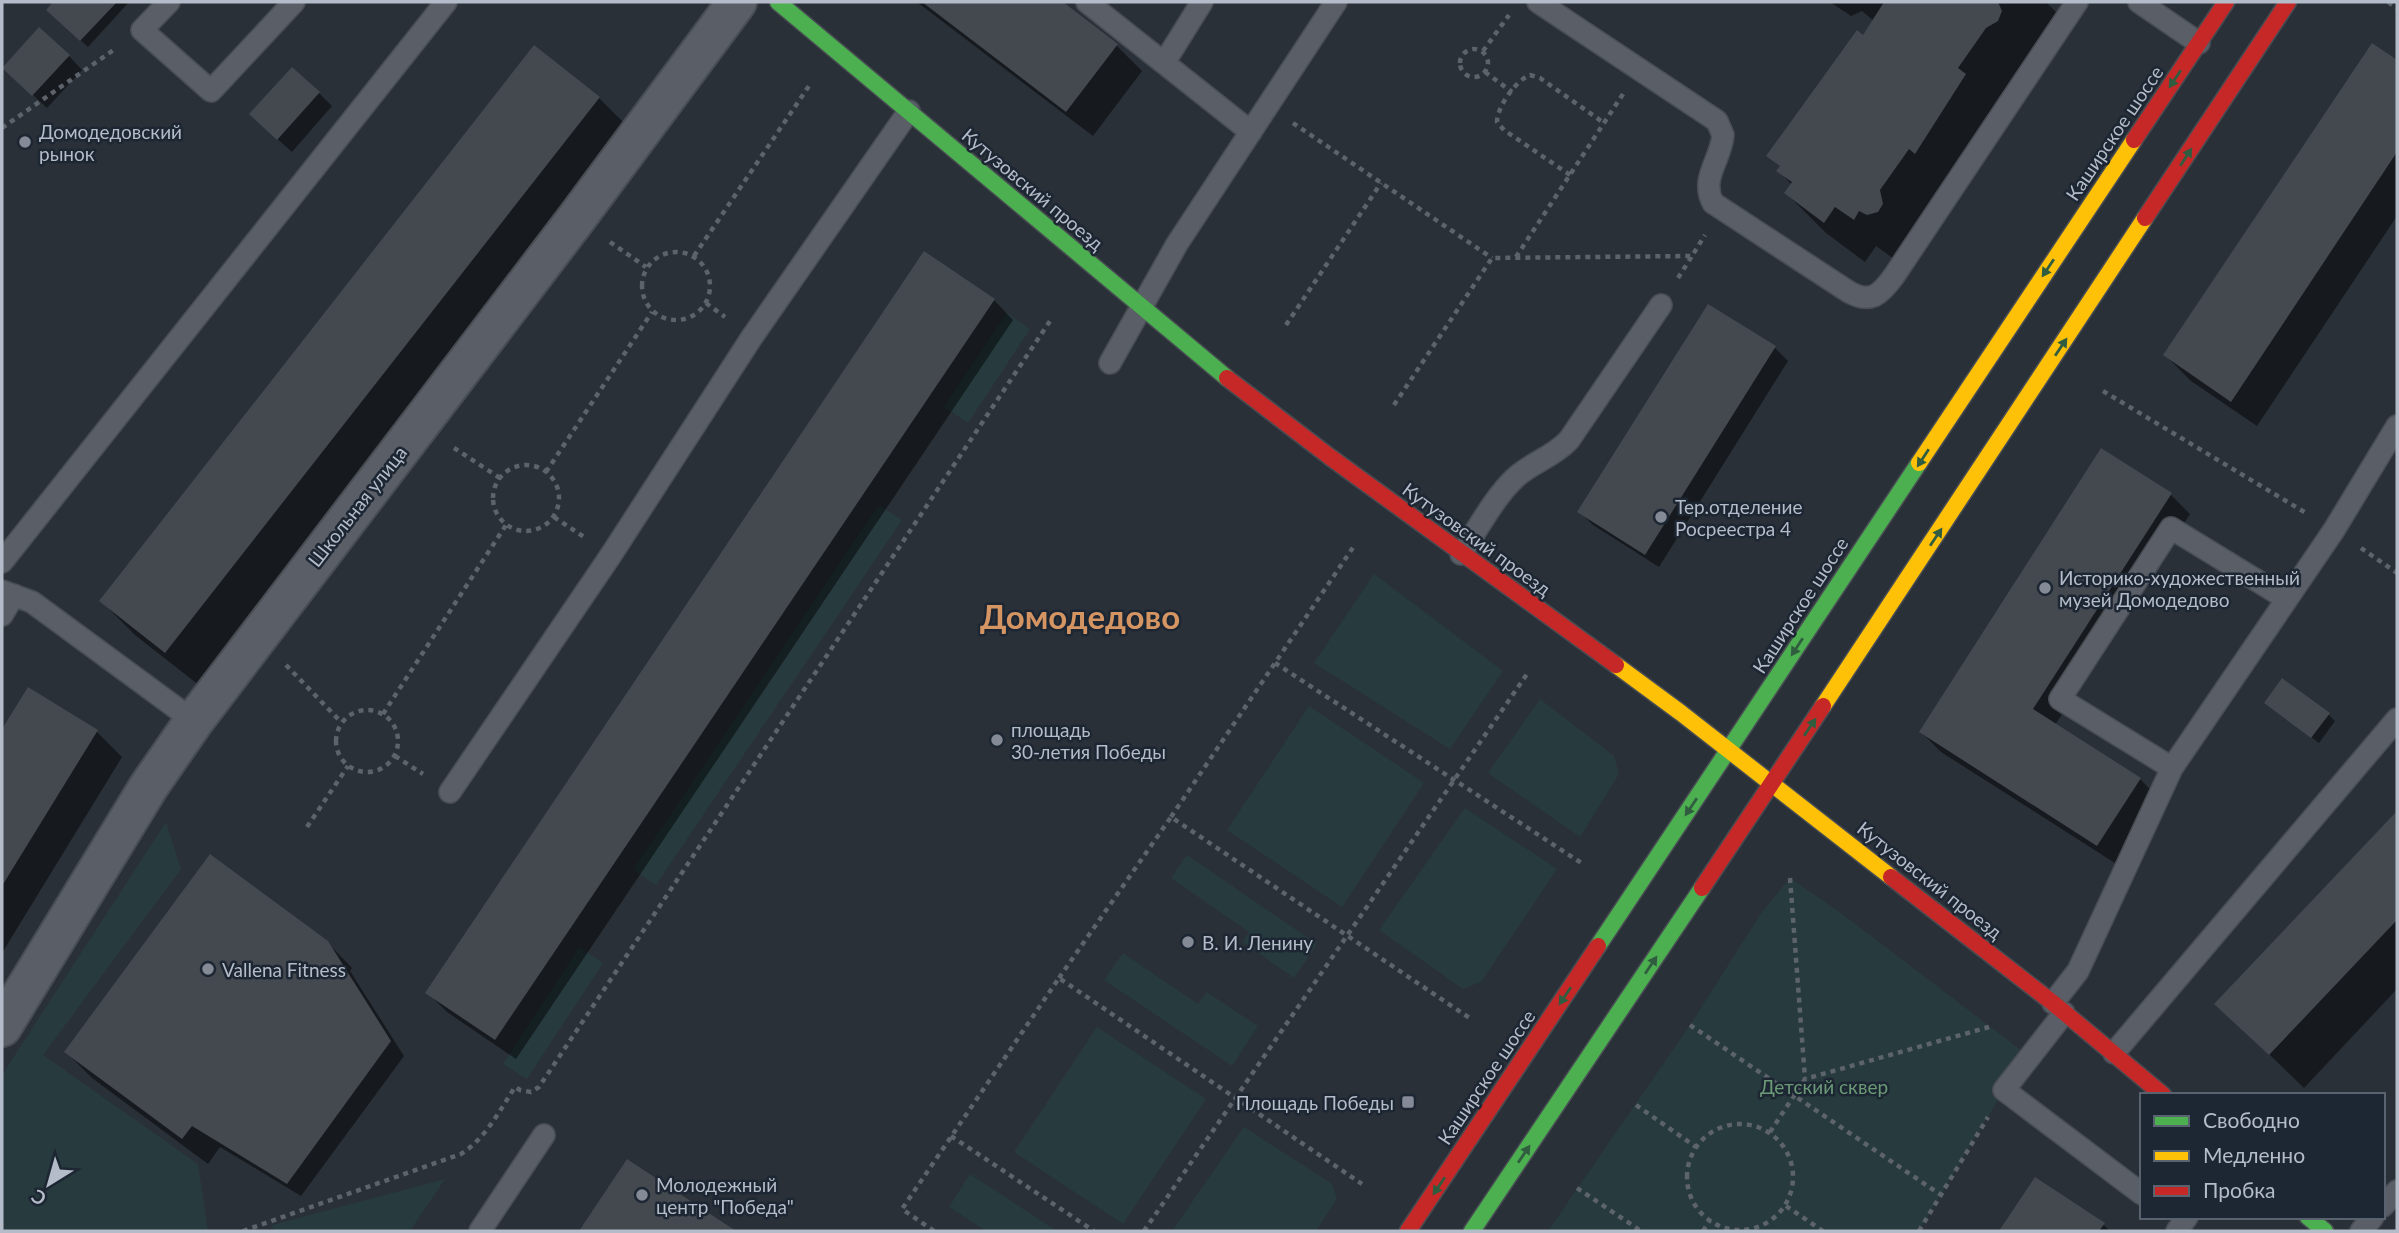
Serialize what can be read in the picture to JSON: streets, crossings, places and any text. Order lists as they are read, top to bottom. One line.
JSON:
{"streets":{"main road":["Каширское шоссе","Кутузовский проезд"],"street":["Школьная улица"]},"crossings":[["Каширское шоссе","Кутузовский проезд"]],"districts":["Домодедово"],"parks":["Детский сквер"],"places":{"other":["Домодедовский рынок","Тер.отделение Росреестра 4","Историко-художественный музей Домодедово","площадь 30-летия Победы","В. И. Ленину","Vallena Fitness","Молодежный центр \"Победа\""],"transit":["Площадь Победы"]},"legend":["Свободно","Медленно","Пробка"],"north":"bottom left"}
